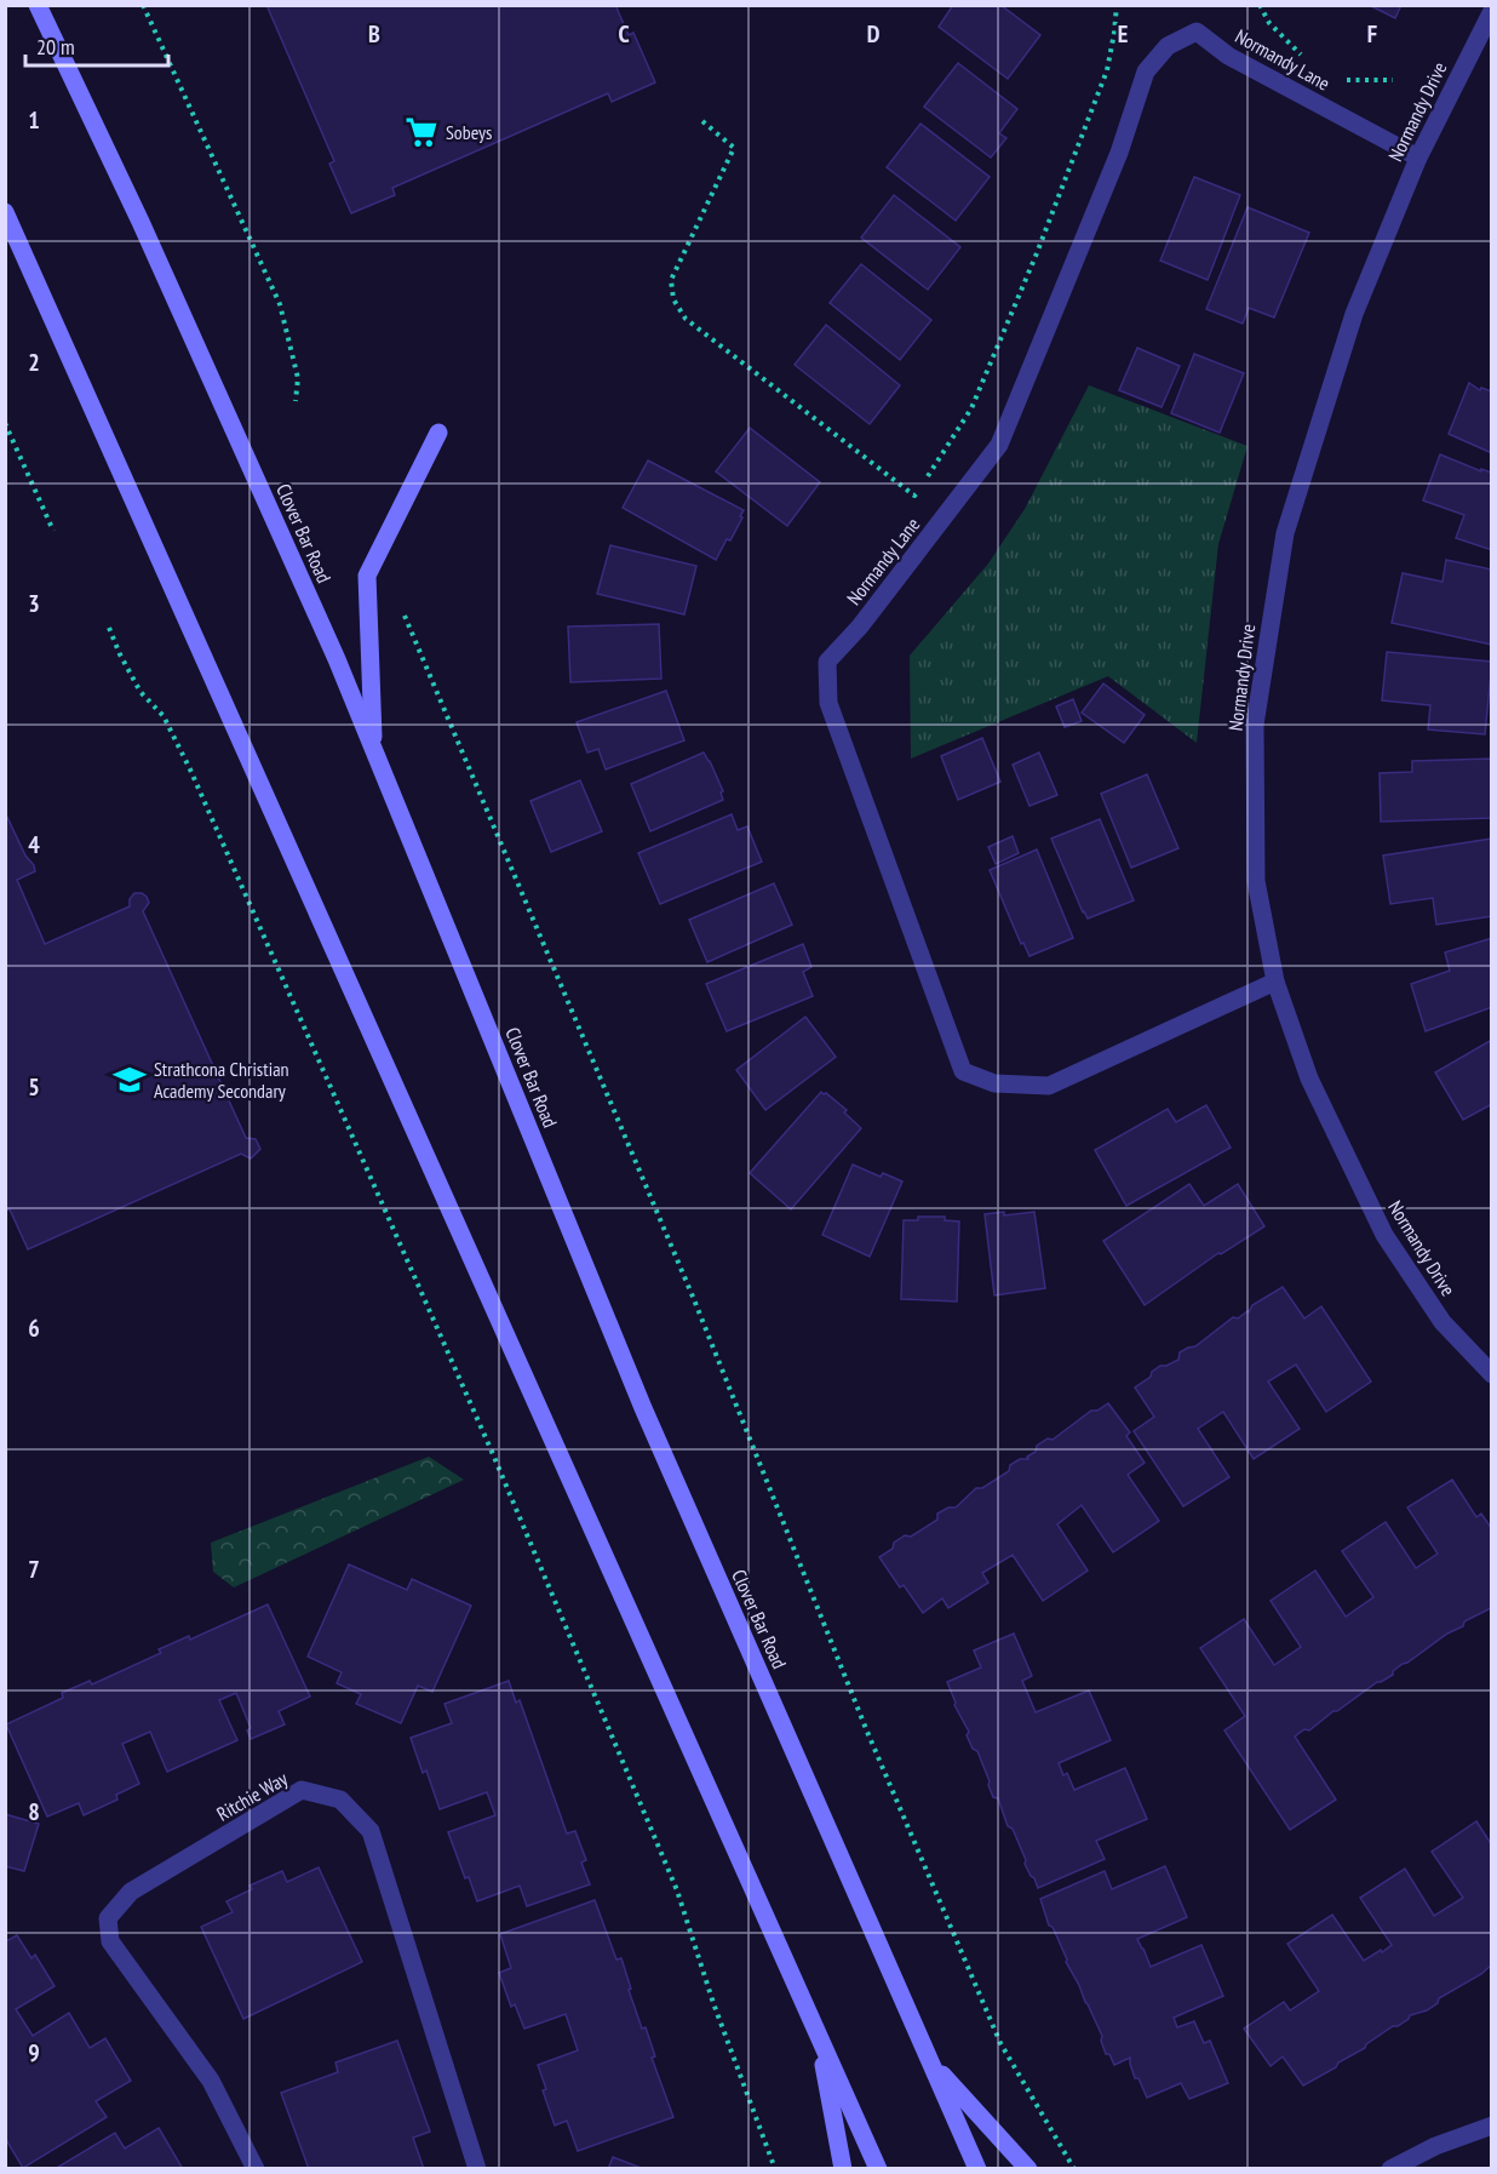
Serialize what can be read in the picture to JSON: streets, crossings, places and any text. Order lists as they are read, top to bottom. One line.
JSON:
{"streets":{"main road":["Clover Bar Road"],"street":["Normandy Lane","Normandy Drive","Ritchie Way"]},"crossings":[["Normandy Lane","Normandy Drive"]],"places":{"supermarket":["Sobeys"],"school or university":["Strathcona Christian Academy Secondary"]},"scale_bar":"20 m","grid":{"columns":["B","C","D","E","F"],"rows":["1","2","3","4","5","6","7","8","9"]}}
